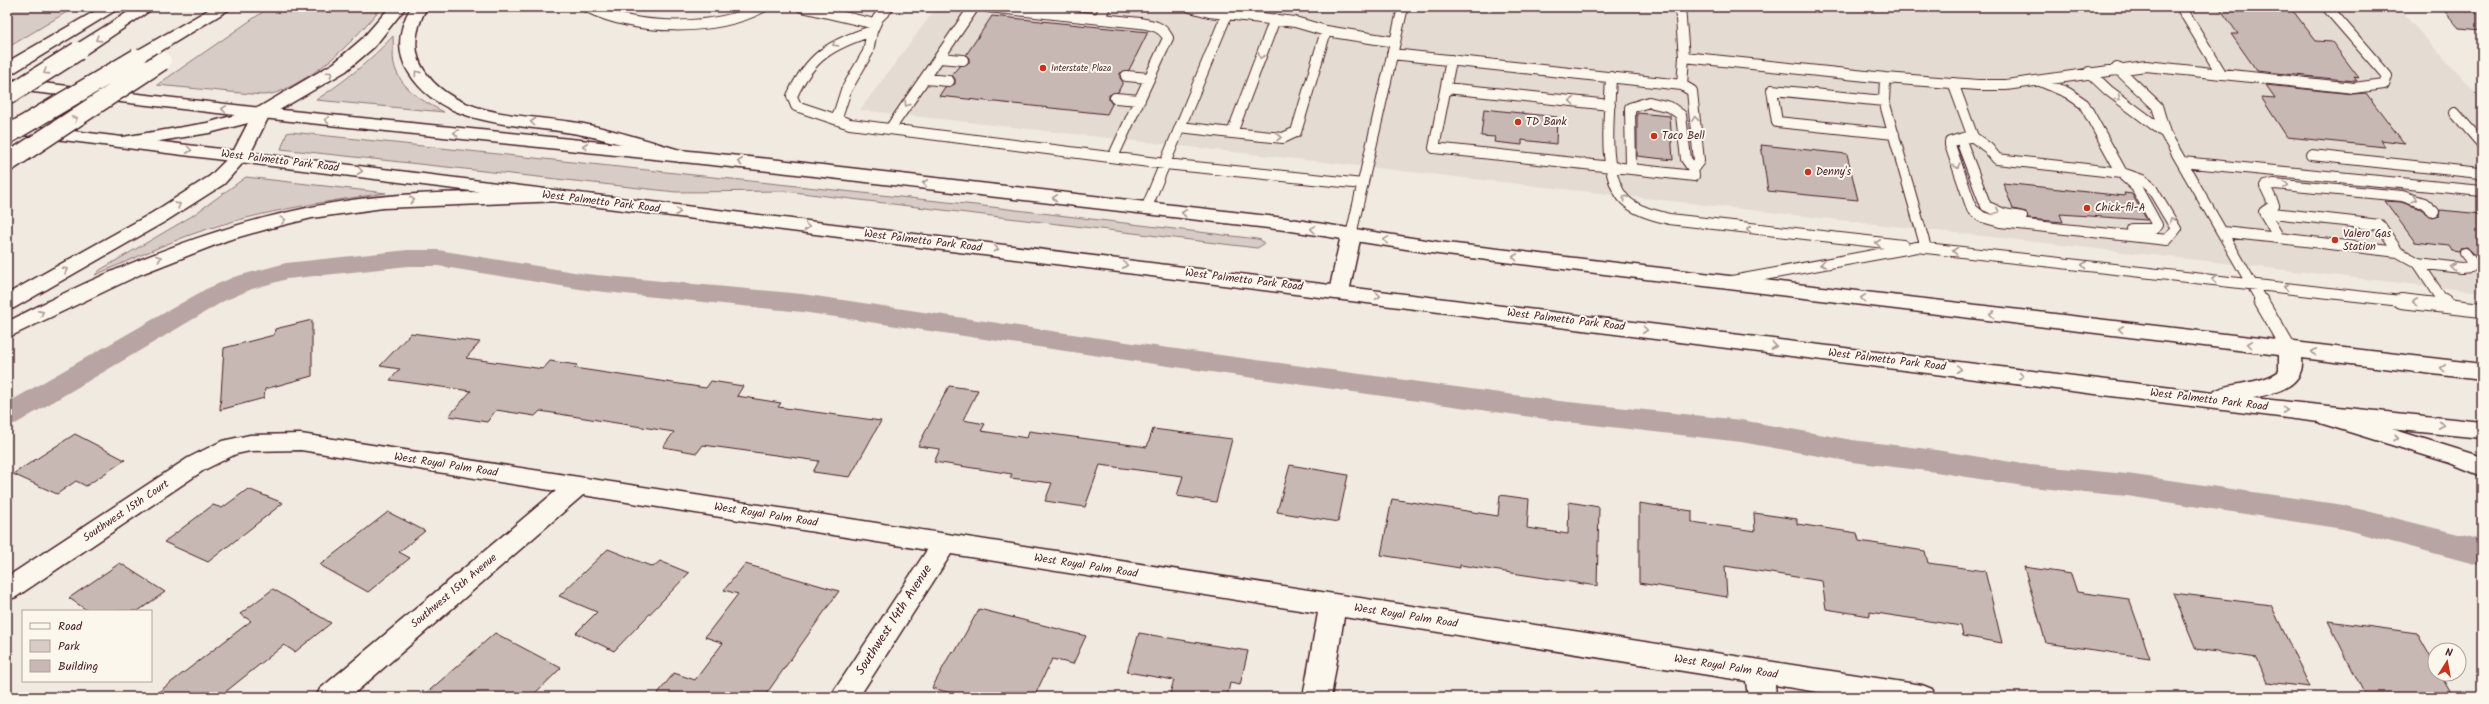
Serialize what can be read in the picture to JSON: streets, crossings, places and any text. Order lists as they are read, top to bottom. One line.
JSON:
{"streets":{"main road":["West Palmetto Park Road","West Royal Palm Road","Southwest 15th Court","Southwest 15th Avenue","Southwest 14th Avenue"]},"crossings":[["West Royal Palm Road","Southwest 15th Court"],["West Royal Palm Road","Southwest 15th Avenue"],["West Royal Palm Road","Southwest 14th Avenue"]],"places":["Interstate Plaza","TD Bank","Taco Bell","Denny's","Chick-fil-A","Valero Gas Station"],"legend":["Road","Park","Building"],"north":"top"}
